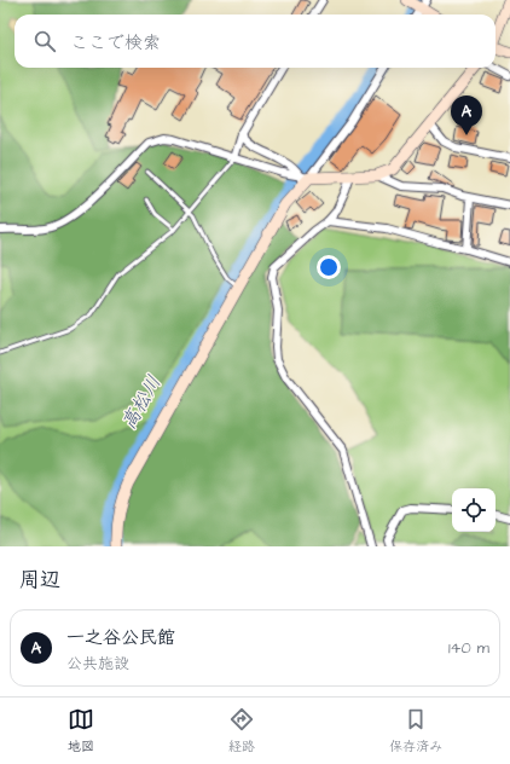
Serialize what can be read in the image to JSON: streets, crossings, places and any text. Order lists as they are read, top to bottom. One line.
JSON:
{"water":["高松川"],"page":{"search":"ここで検索","pins":"A","heading":"周辺","list":[{"mark":"A","name":"一之谷公民館","note":"公共施設","value":"140 m"}],"nav":["地図","経路","保存済み"]}}
